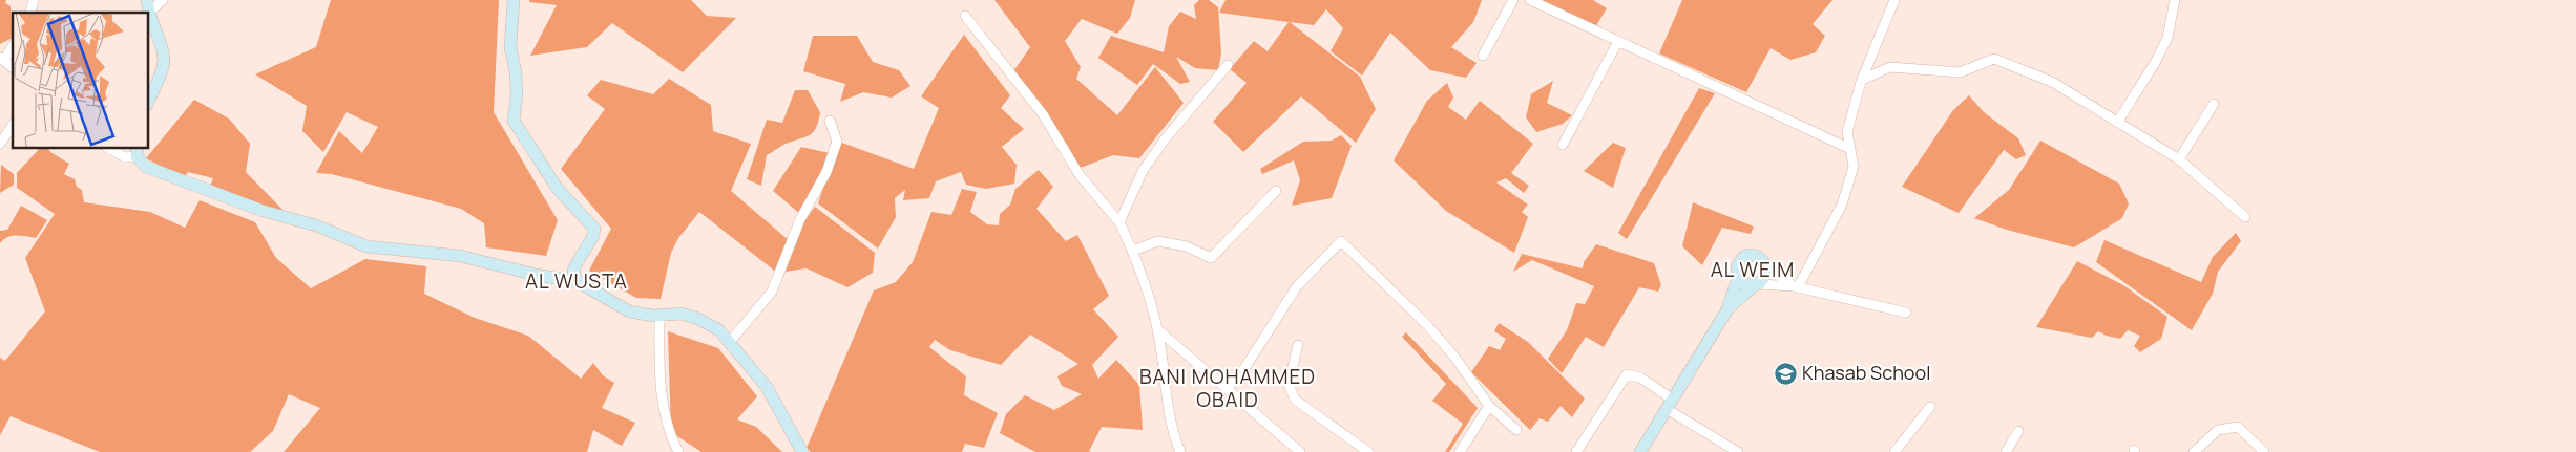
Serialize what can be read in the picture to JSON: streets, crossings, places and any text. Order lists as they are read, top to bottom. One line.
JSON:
{"districts":["AL WEIM","AL WUSTA","BANI MOHAMMED OBAID"],"places":{"school or university":["Khasab School"]}}
